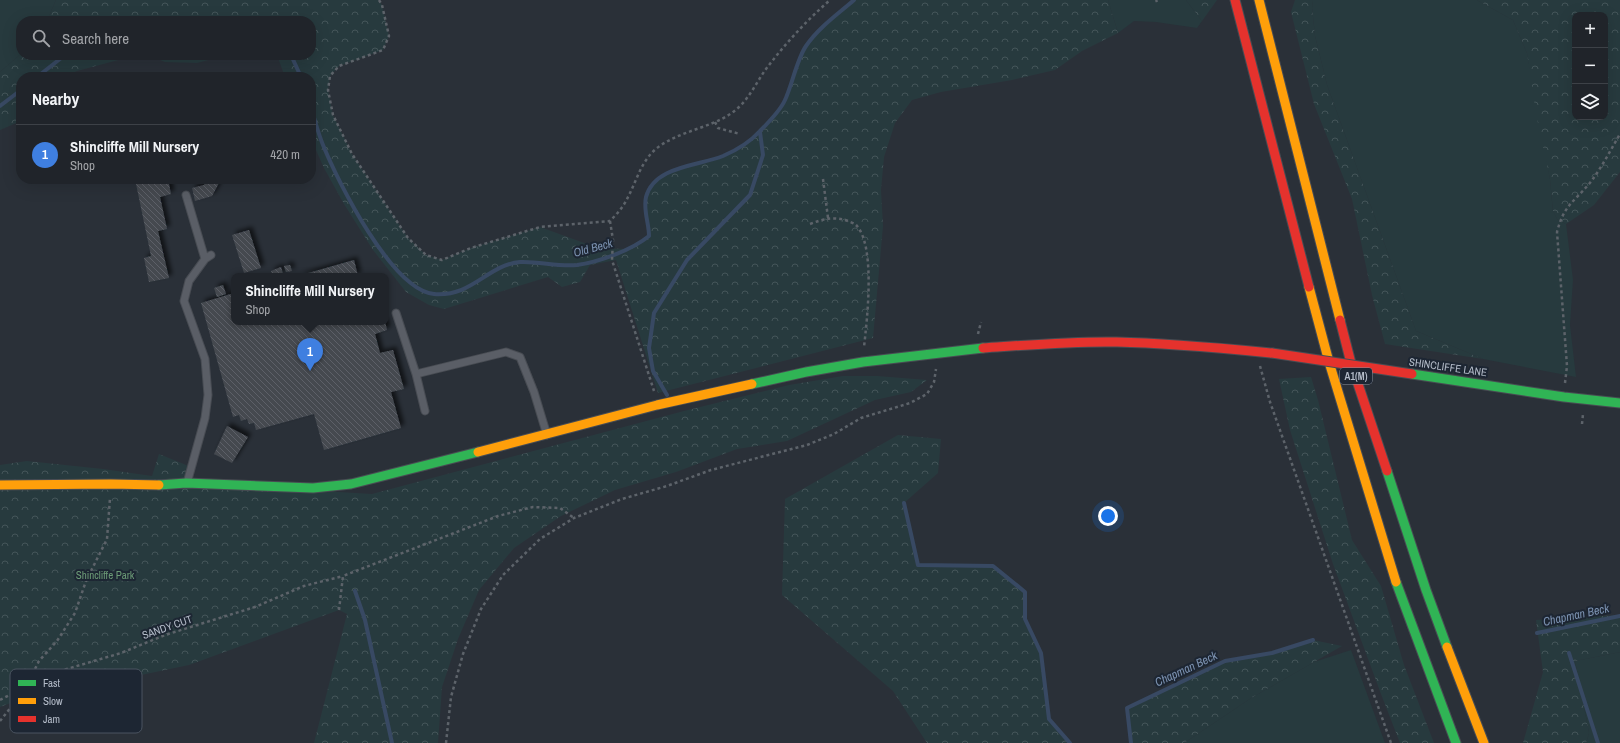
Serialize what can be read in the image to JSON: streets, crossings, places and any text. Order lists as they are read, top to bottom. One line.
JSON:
{"streets":{"main road":["SHINCLIFFE LANE","A1(M)"],"path":["SANDY CUT"]},"water":["Old Beck","Chapman Beck"],"parks":["Shincliffe Park"],"legend":["Fast","Slow","Jam"],"page":{"map_buttons":["+","−"],"search":"Search here","heading":"Nearby","list":[{"mark":"1","name":"Shincliffe Mill Nursery","note":"Shop","value":"420 m"}],"popup":["Shincliffe Mill Nursery","Shop"],"pins":"1"}}
